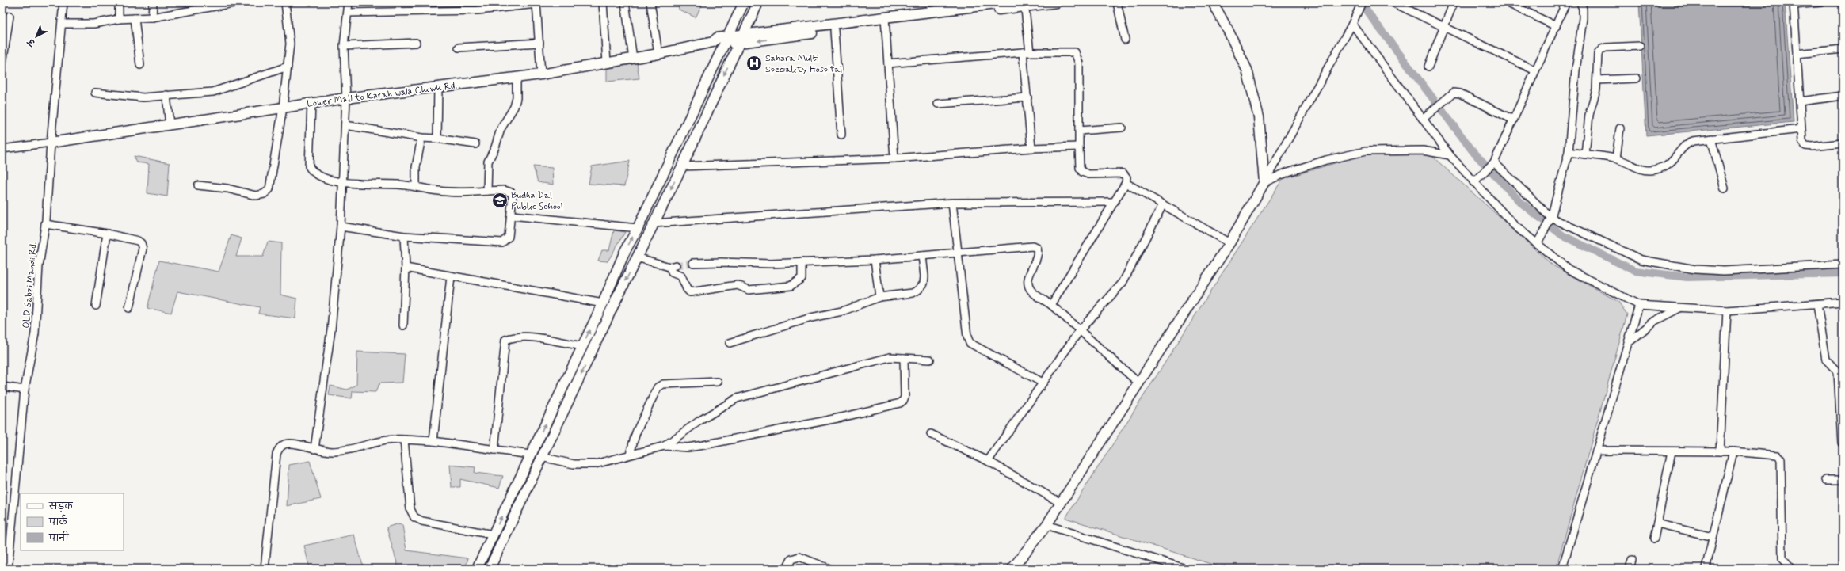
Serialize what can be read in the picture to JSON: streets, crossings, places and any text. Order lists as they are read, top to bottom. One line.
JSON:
{"streets":{"main road":["Lower Mall to Karah wala Chowk Rd."],"street":["OLD Sabzi Mandi Rd."]},"crossings":[["Lower Mall to Karah wala Chowk Rd.","OLD Sabzi Mandi Rd."]],"places":{"hospital":["Sahara Multi Speciality Hospital"],"school or university":["Budha Dal Public School"]},"legend":["सड़क","पार्क","पानी"],"north":"bottom left"}
